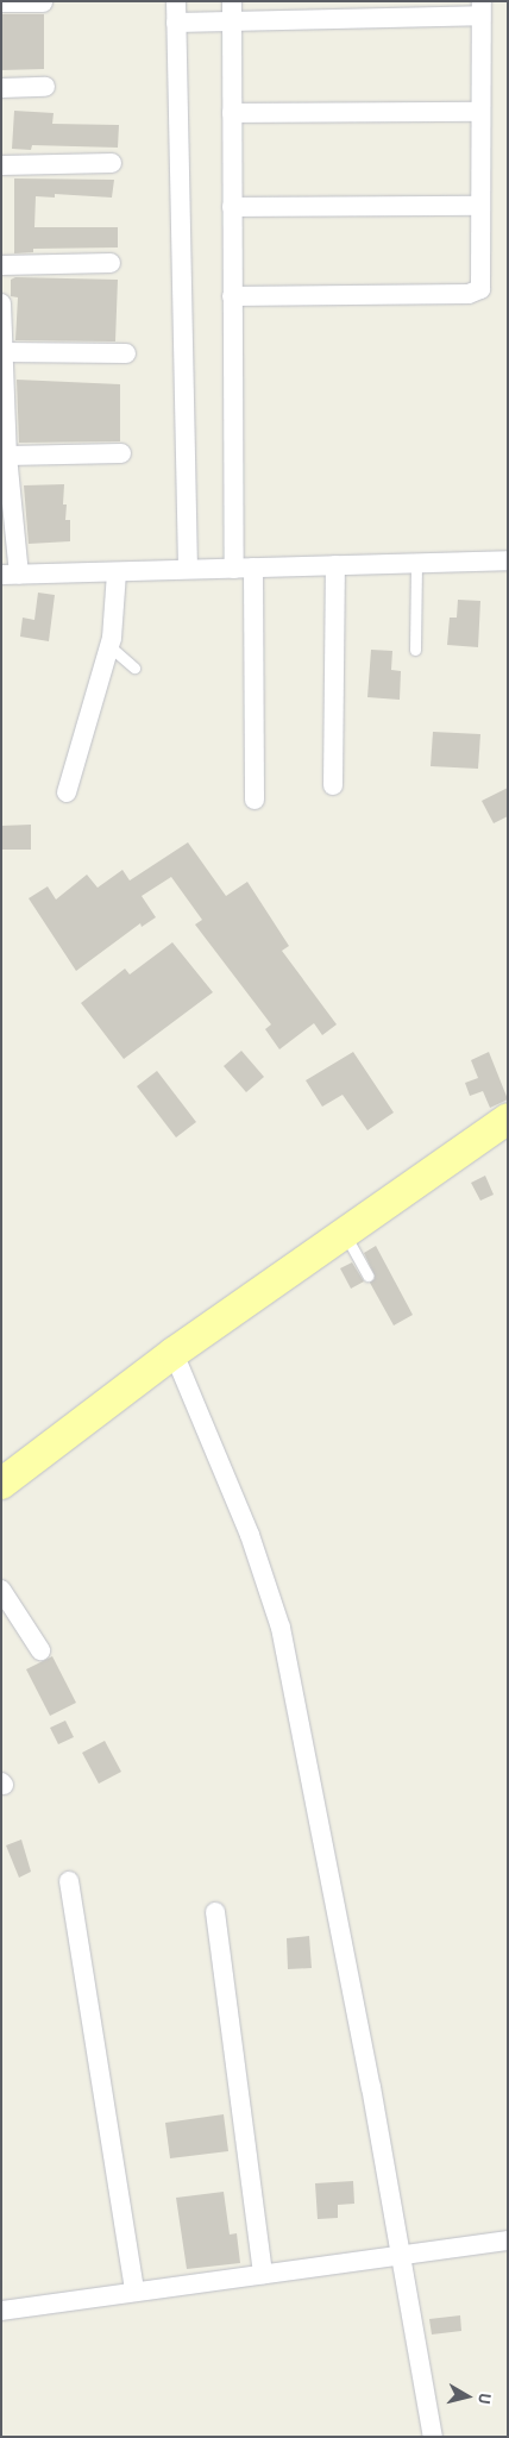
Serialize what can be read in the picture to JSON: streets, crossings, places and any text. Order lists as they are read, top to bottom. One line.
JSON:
{"north":"right"}
